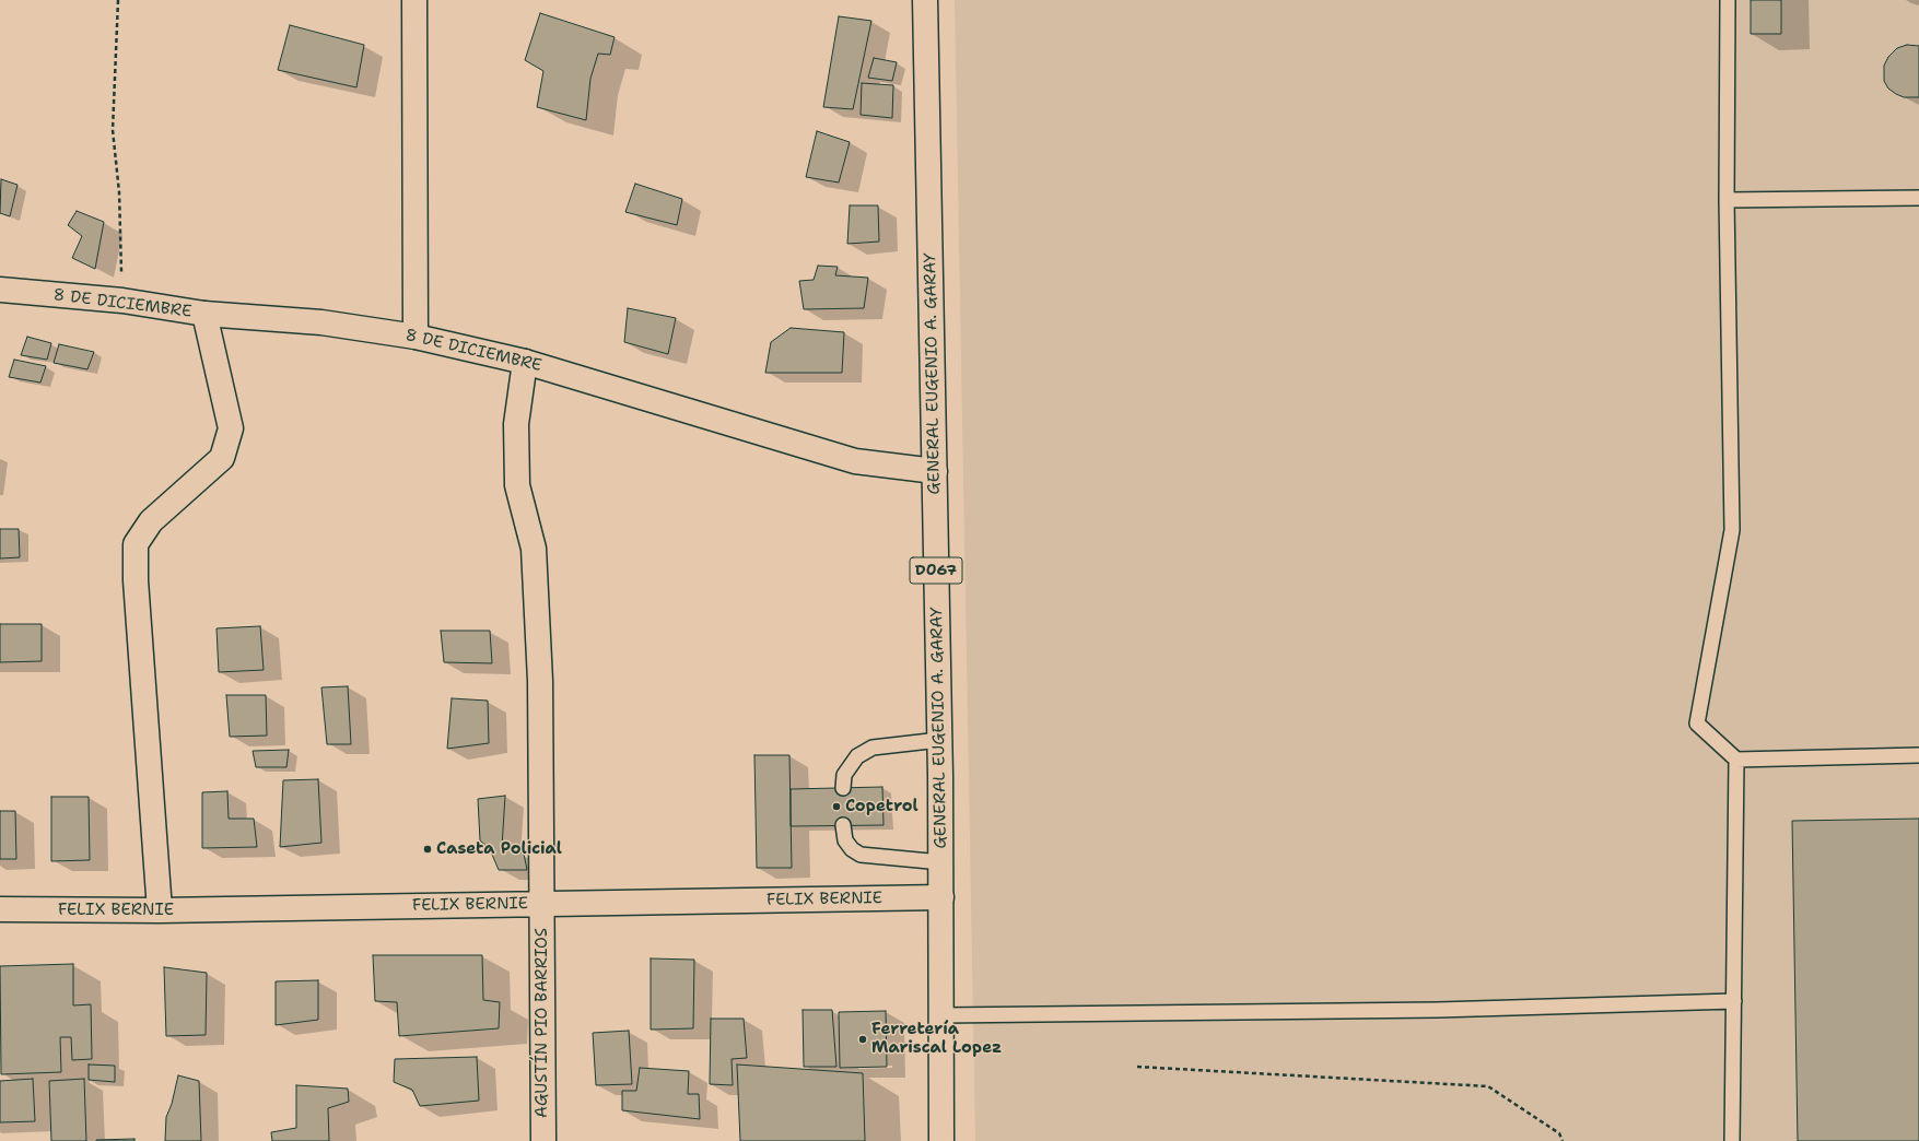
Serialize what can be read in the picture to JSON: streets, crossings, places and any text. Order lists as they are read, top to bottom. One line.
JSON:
{"streets":{"street":["8 DE DICIEMBRE","GENERAL EUGENIO A. GARAY","D067","FELIX BERNIE","AGUSTÍN PIO BARRIOS"]},"crossings":[["8 DE DICIEMBRE","GENERAL EUGENIO A. GARAY"],["8 DE DICIEMBRE","AGUSTÍN PIO BARRIOS"],["GENERAL EUGENIO A. GARAY","FELIX BERNIE"],["FELIX BERNIE","AGUSTÍN PIO BARRIOS"]],"places":["Copetrol","Caseta Policial","Ferretería Mariscal Lopez"]}
